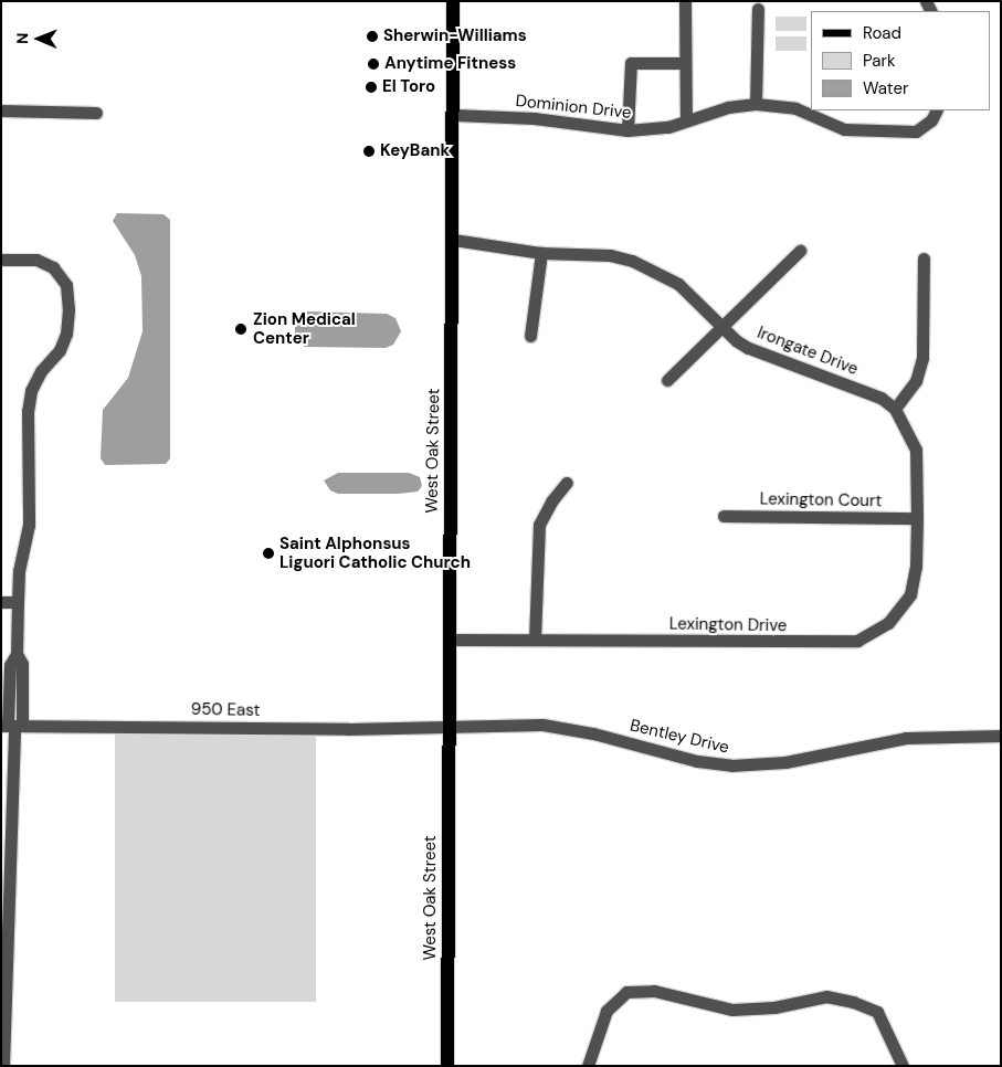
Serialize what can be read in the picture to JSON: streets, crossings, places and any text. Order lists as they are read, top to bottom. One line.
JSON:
{"streets":{"main road":["West Oak Street"],"street":["Dominion Drive","Irongate Drive","Lexington Court","Lexington Drive","950 East","Bentley Drive"]},"crossings":[["Dominion Drive","West Oak Street"],["Irongate Drive","West Oak Street"],["West Oak Street","Lexington Drive"],["West Oak Street","950 East"],["West Oak Street","Bentley Drive"],["Lexington Court","Lexington Drive"],["950 East","Bentley Drive"]],"places":["Sherwin-Williams","Anytime Fitness","El Toro","KeyBank","Zion Medical Center","Saint Alphonsus Liguori Catholic Church"],"legend":["Road","Park","Water"],"north":"left"}
